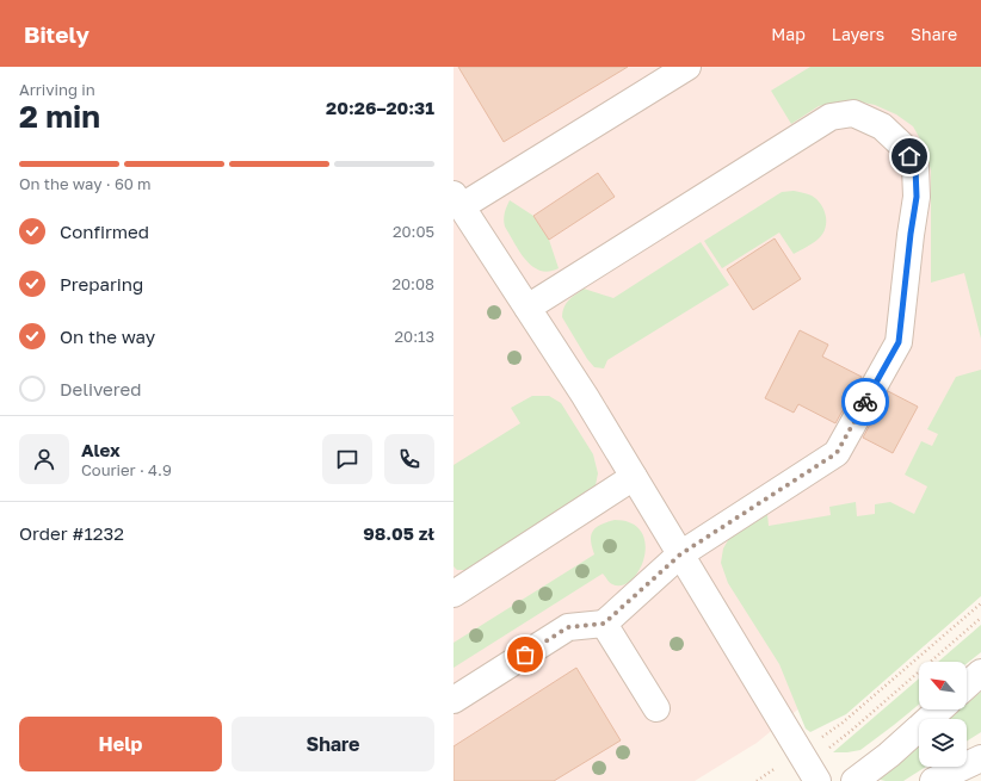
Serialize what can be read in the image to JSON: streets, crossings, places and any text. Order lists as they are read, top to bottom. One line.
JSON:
{"north":"top left","page":{"header":"Bitely","nav":["Map","Layers","Share"],"heading":["2 min","Arriving in","20:26–20:31"],"panel":["Alex","Courier · 4.9","Order #1232","98.05 zł"],"bar":"On the way · 60 m","list":[["Confirmed","20:05"],["Preparing","20:08"],["On the way","20:13"],"Delivered"],"buttons":["Help","Share"]}}
